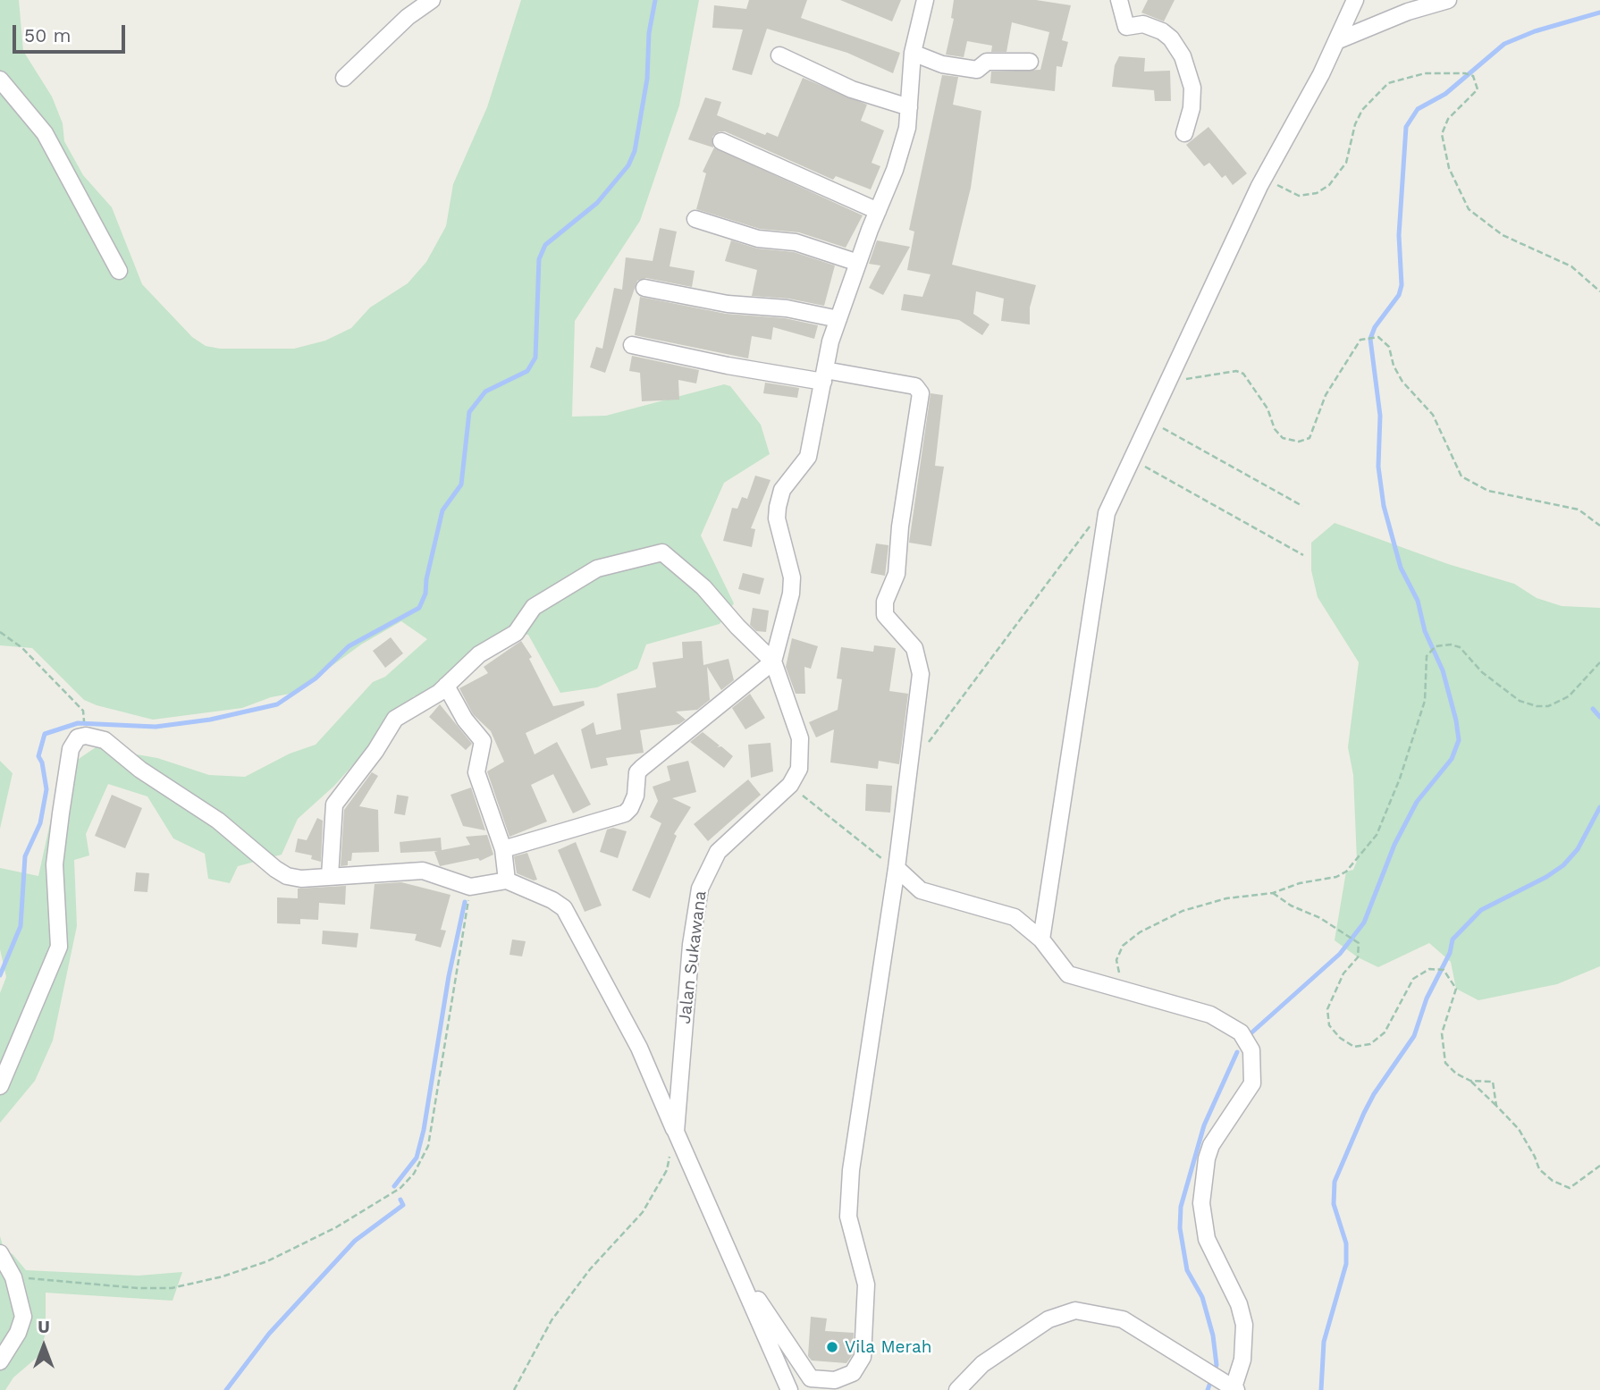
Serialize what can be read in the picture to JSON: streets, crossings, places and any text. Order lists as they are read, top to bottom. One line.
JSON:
{"streets":{"street":["Jalan Sukawana"]},"places":["Vila Merah"],"scale_bar":"50 m","north":"top"}
